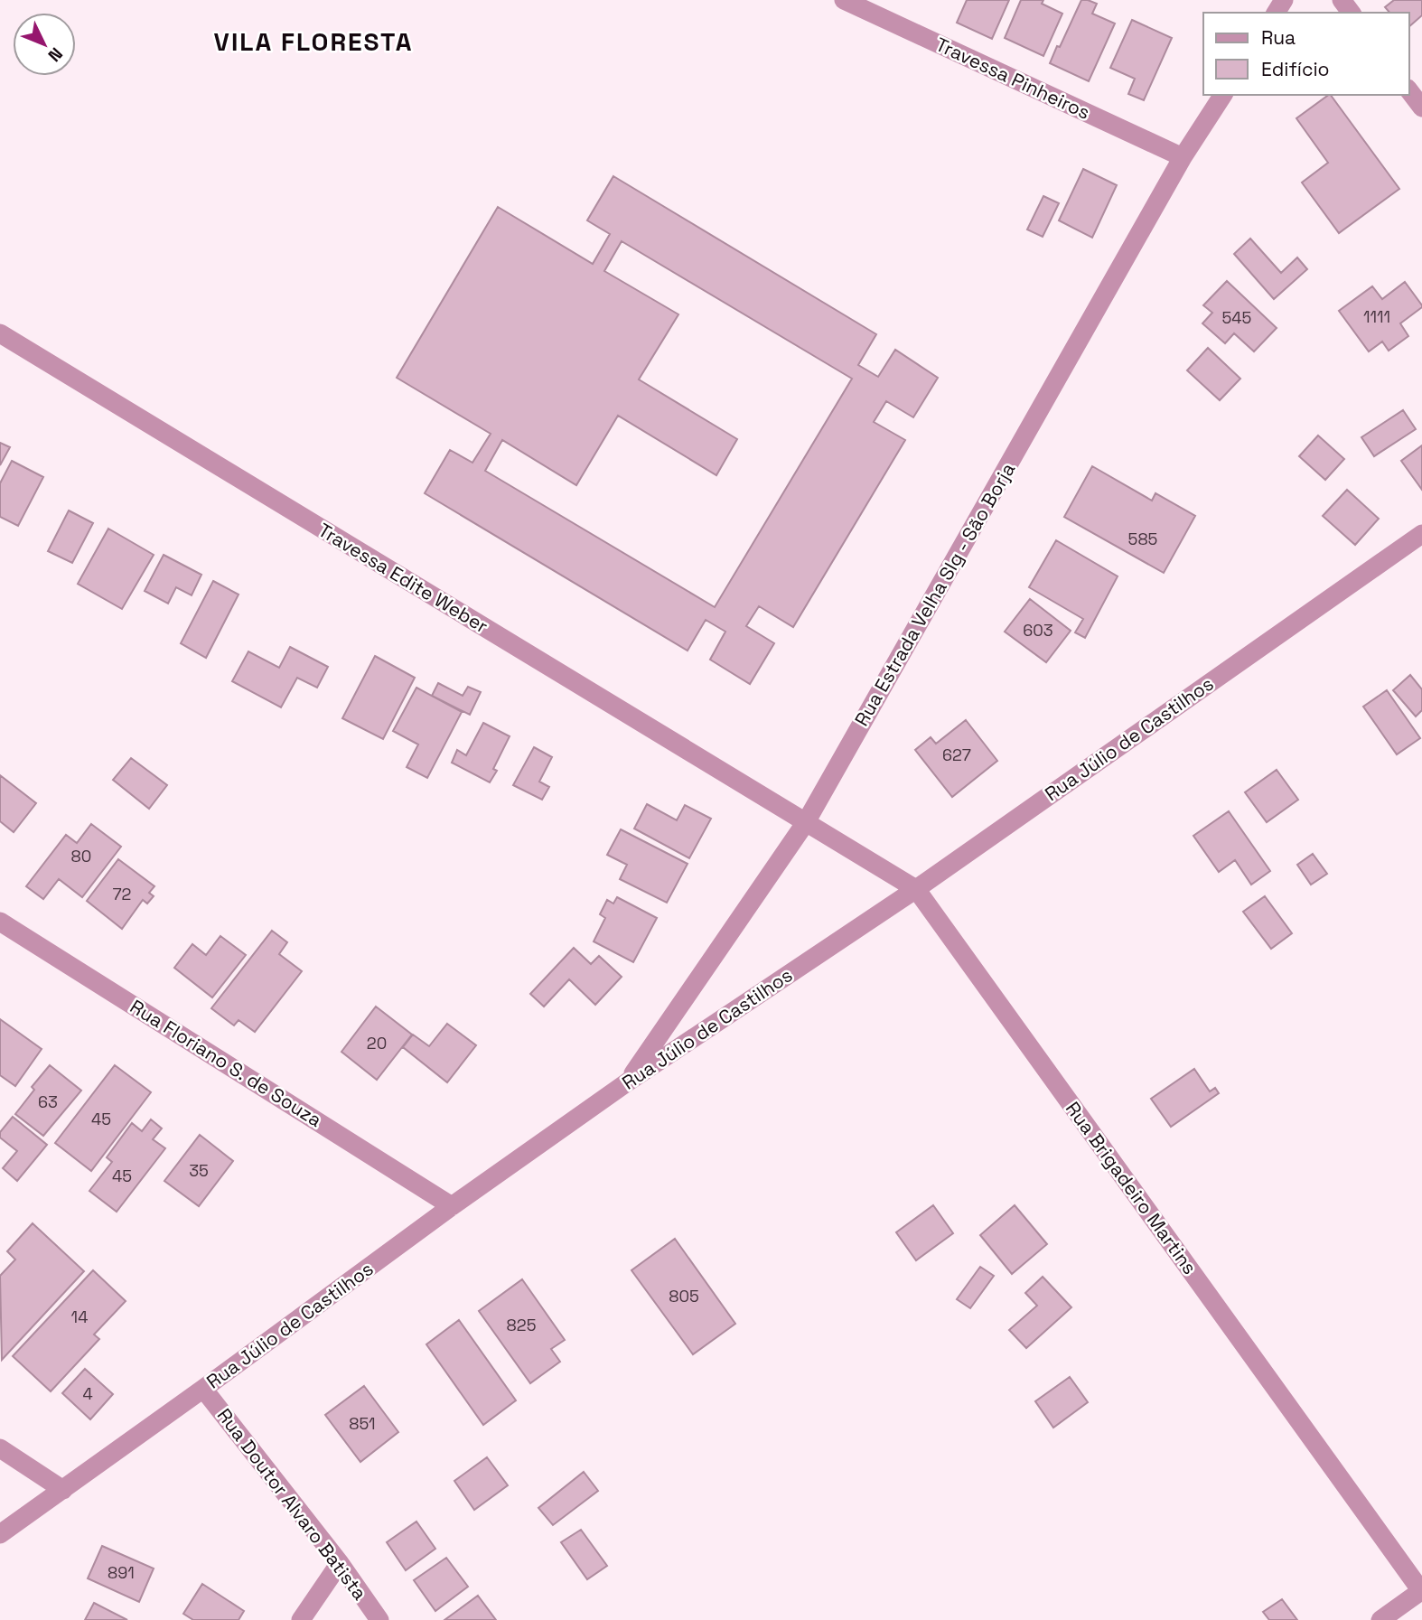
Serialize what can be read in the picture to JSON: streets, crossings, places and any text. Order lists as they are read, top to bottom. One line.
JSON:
{"streets":{"street":["Travessa Pinheiros","Travessa Edite Weber","Rua Estrada Velha Slg - São Borja","Rua Júlio de Castilhos","Rua Floriano S. de Souza","Rua Brigadeiro Martins","Rua Doutor Alvaro Batista"]},"crossings":[["Travessa Pinheiros","Rua Estrada Velha Slg - São Borja"],["Travessa Edite Weber","Rua Estrada Velha Slg - São Borja"],["Travessa Edite Weber","Rua Brigadeiro Martins"],["Rua Estrada Velha Slg - São Borja","Rua Júlio de Castilhos"],["Rua Estrada Velha Slg - São Borja","Rua Brigadeiro Martins"],["Rua Júlio de Castilhos","Rua Floriano S. de Souza"],["Rua Júlio de Castilhos","Rua Brigadeiro Martins"],["Rua Júlio de Castilhos","Rua Doutor Alvaro Batista"]],"districts":["VILA FLORESTA"],"house_numbers":["1111","545","585","603","627","80","72","20","63","45","35","45","805","14","825","4","851","891"],"legend":["Rua","Edifício"],"north":"bottom right"}
